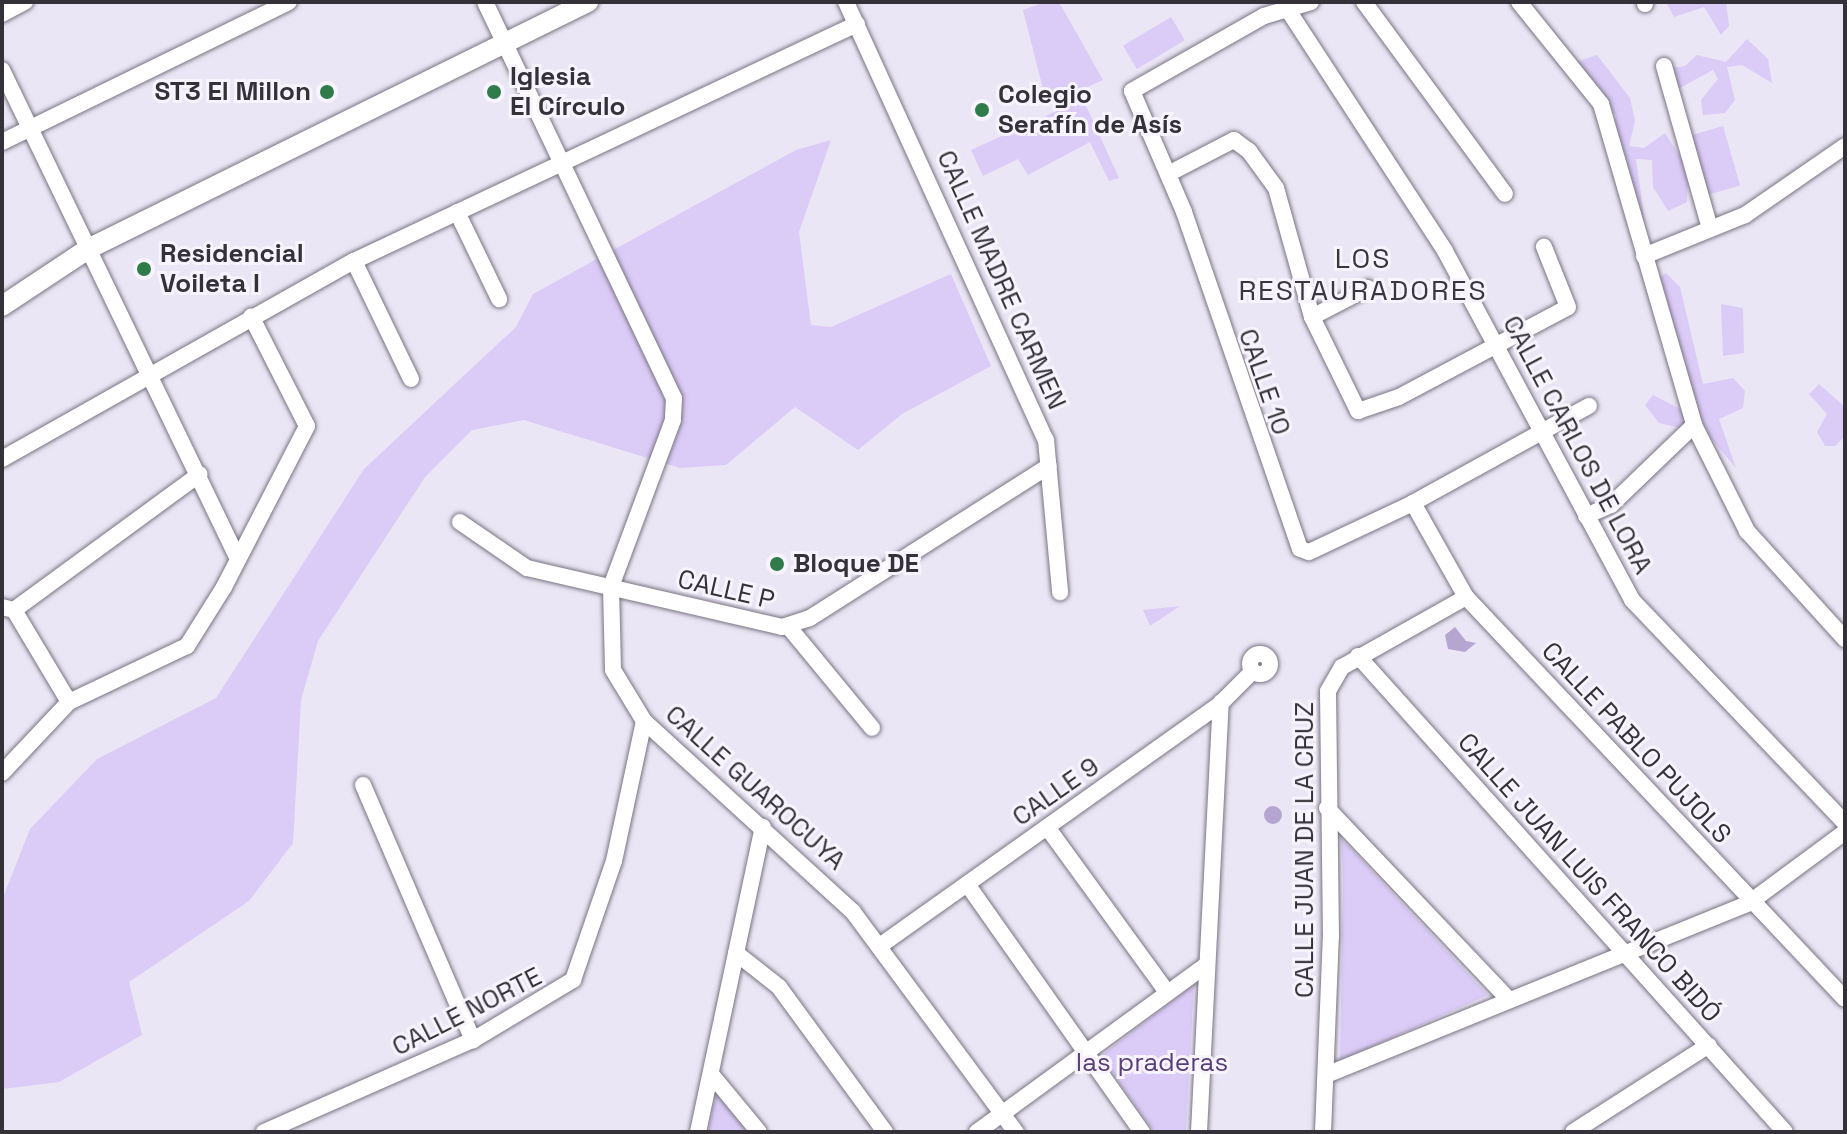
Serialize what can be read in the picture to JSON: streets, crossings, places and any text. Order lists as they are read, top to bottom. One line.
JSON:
{"streets":{"street":["CALLE MADRE CARMEN","CALLE 10","CALLE CARLOS DE LORA","CALLE P","CALLE PABLO PUJOLS","CALLE GUAROCUYA","CALLE 9","CALLE JUAN DE LA CRUZ","CALLE JUAN LUIS FRANCO BIDÓ","CALLE NORTE"]},"crossings":[["CALLE MADRE CARMEN","CALLE P"],["CALLE 10","CALLE PABLO PUJOLS"],["CALLE P","CALLE GUAROCUYA"],["CALLE PABLO PUJOLS","CALLE JUAN DE LA CRUZ"],["CALLE GUAROCUYA","CALLE 9"],["CALLE GUAROCUYA","CALLE NORTE"],["CALLE JUAN DE LA CRUZ","CALLE JUAN LUIS FRANCO BIDÓ"]],"districts":["LOS RESTAURADORES"],"parks":["las praderas"],"places":["ST3 El Millon","Iglesia El Círculo","Colegio Serafín de Asís","Residencial Voileta I","Bloque DE"]}
